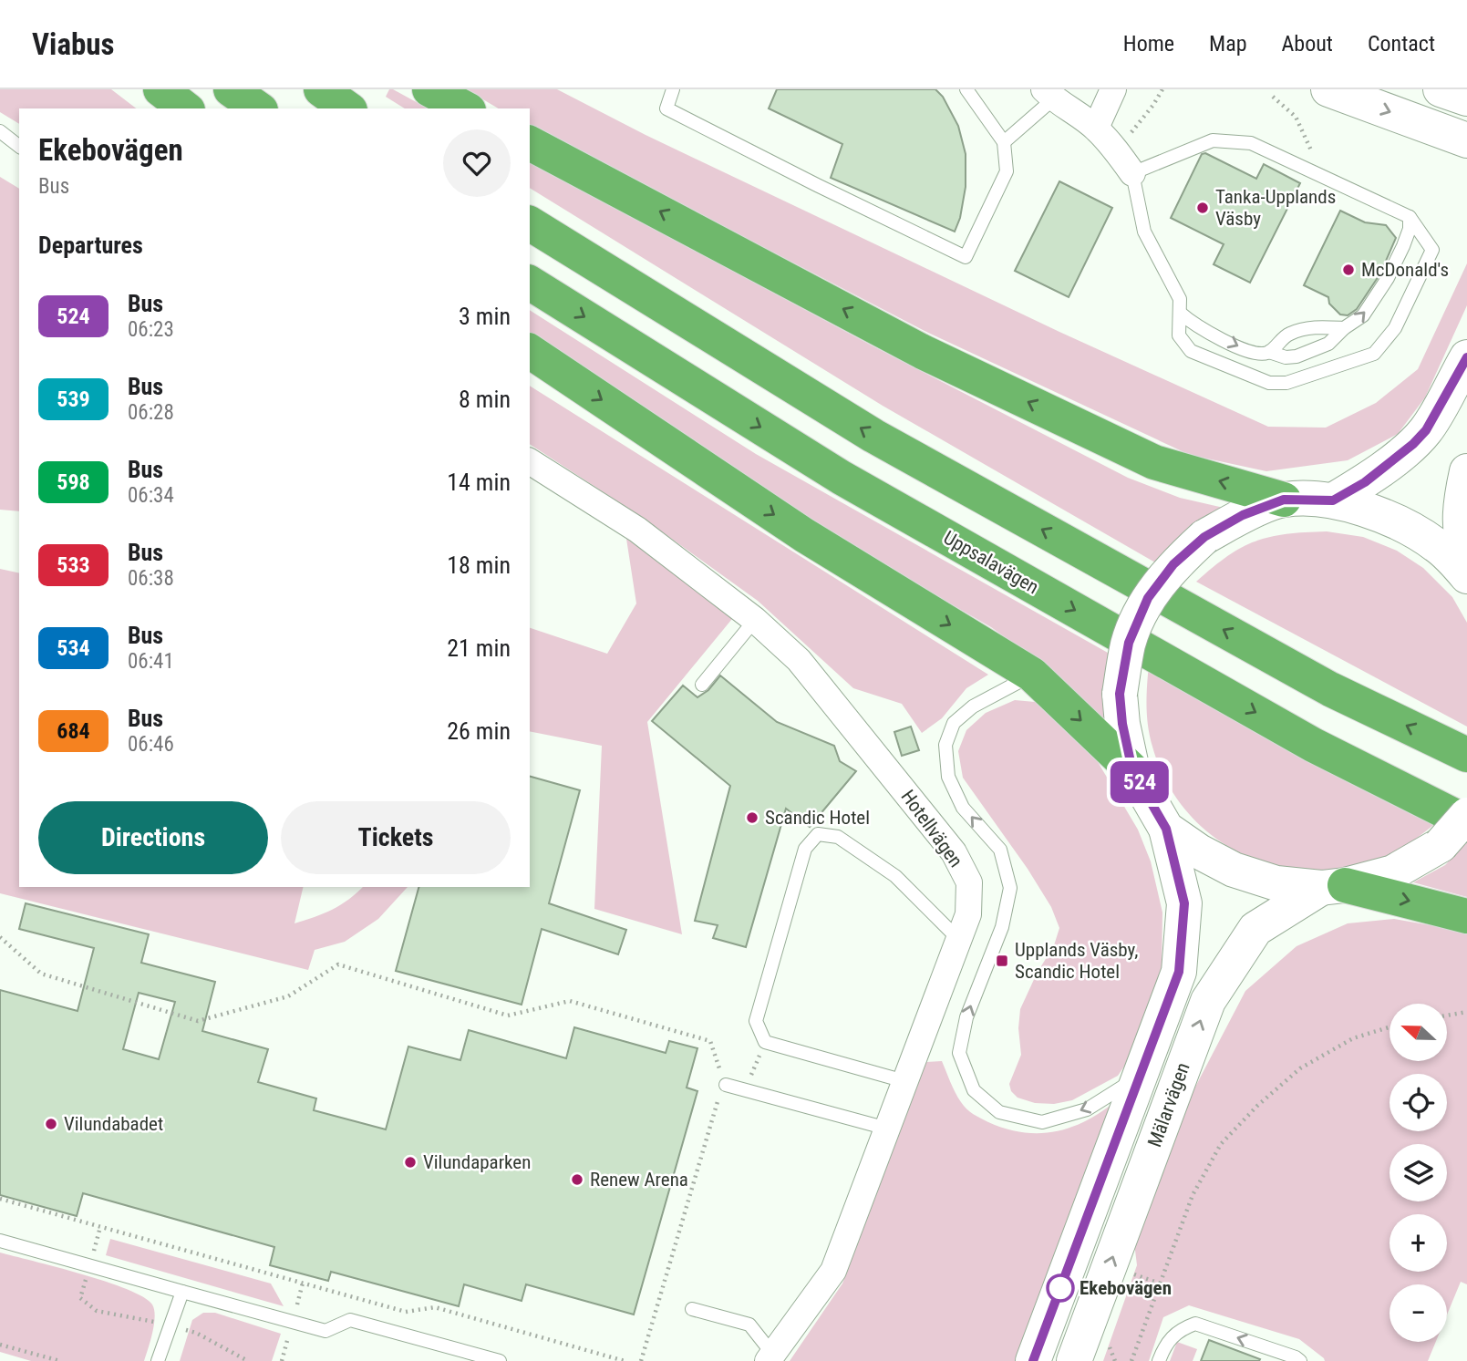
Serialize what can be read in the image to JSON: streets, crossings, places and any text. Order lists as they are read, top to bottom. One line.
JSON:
{"streets":{"highway":["Uppsalavägen"],"main road":["Mälarvägen"],"street":["Hotellvägen"]},"places":{"other":["Tanka-Upplands Väsby","McDonald's","Scandic Hotel","Vilundabadet","Vilundaparken","Renew Arena","Ekebovägen"],"transit":["Upplands Väsby, Scandic Hotel"]},"lines":["bus line 524"],"north":"left","page":{"header":"Viabus","nav":["Home","Map","About","Contact"],"on_map":"524","heading":[["Ekebovägen","Bus"],"Departures"],"list":[{"mark":"524","name":"Bus","note":"06:23","value":"3 min"},{"mark":"539","name":"Bus","note":"06:28","value":"8 min"},{"mark":"598","name":"Bus","note":"06:34","value":"14 min"},{"mark":"533","name":"Bus","note":"06:38","value":"18 min"},{"mark":"534","name":"Bus","note":"06:41","value":"21 min"},{"mark":"684","name":"Bus","note":"06:46","value":"26 min"}],"buttons":["Directions","Tickets"],"map_buttons":["+","−"]}}
